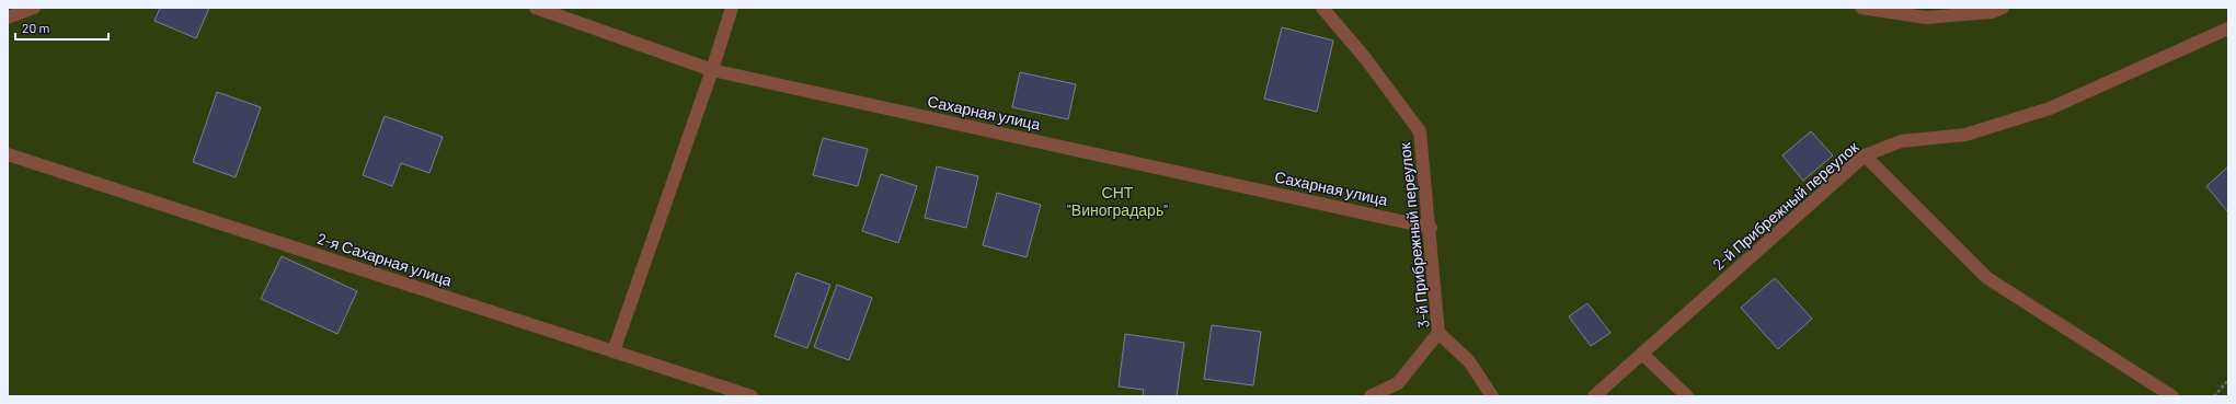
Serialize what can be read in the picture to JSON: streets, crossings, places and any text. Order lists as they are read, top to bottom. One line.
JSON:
{"streets":{"street":["Сахарная улица","2-й Прибрежный переулок","3-й Прибрежный переулок","2-я Сахарная улица"]},"crossings":[["Сахарная улица","3-й Прибрежный переулок"]],"parks":["СНТ \"Виноградарь\""],"scale_bar":"20 m"}
